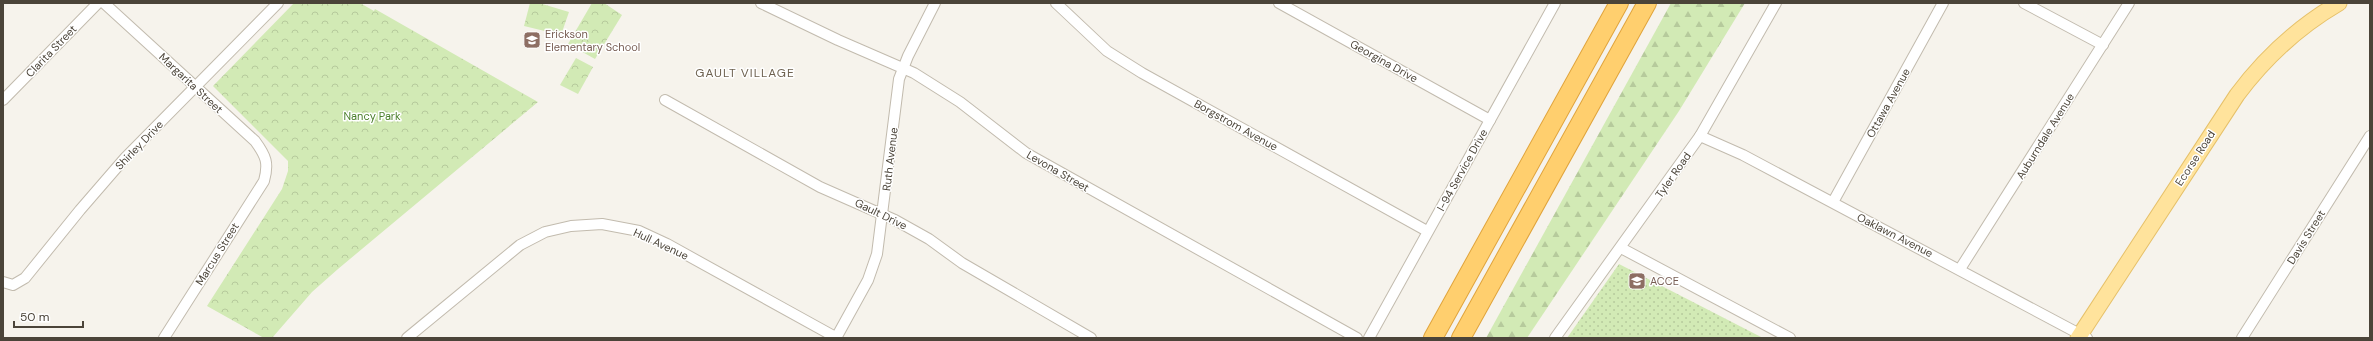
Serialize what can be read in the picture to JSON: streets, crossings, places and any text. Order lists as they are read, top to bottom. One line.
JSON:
{"streets":{"main road":["Ecorse Road"],"street":["Clarita Street","Georgina Drive","Margarita Street","Ottawa Avenue","Borgstrom Avenue","Auburndale Avenue","Shirley Drive","Ruth Avenue","I-94 Service Drive","Levona Street","Tyler Road","Gault Drive","Oaklawn Avenue","Davis Street","Hull Avenue","Marcus Street"]},"crossings":[["Georgina Drive","I-94 Service Drive"],["Margarita Street","Shirley Drive"],["Margarita Street","Marcus Street"],["Ottawa Avenue","Oaklawn Avenue"],["Borgstrom Avenue","I-94 Service Drive"],["Auburndale Avenue","Oaklawn Avenue"],["Ecorse Road","Oaklawn Avenue"],["Ruth Avenue","Levona Street"],["Ruth Avenue","Gault Drive"],["Ruth Avenue","Hull Avenue"],["Tyler Road","Oaklawn Avenue"]],"districts":["GAULT VILLAGE"],"parks":["Nancy Park"],"places":{"school or university":["Erickson Elementary School","ACCE"]},"scale_bar":"50 m"}
